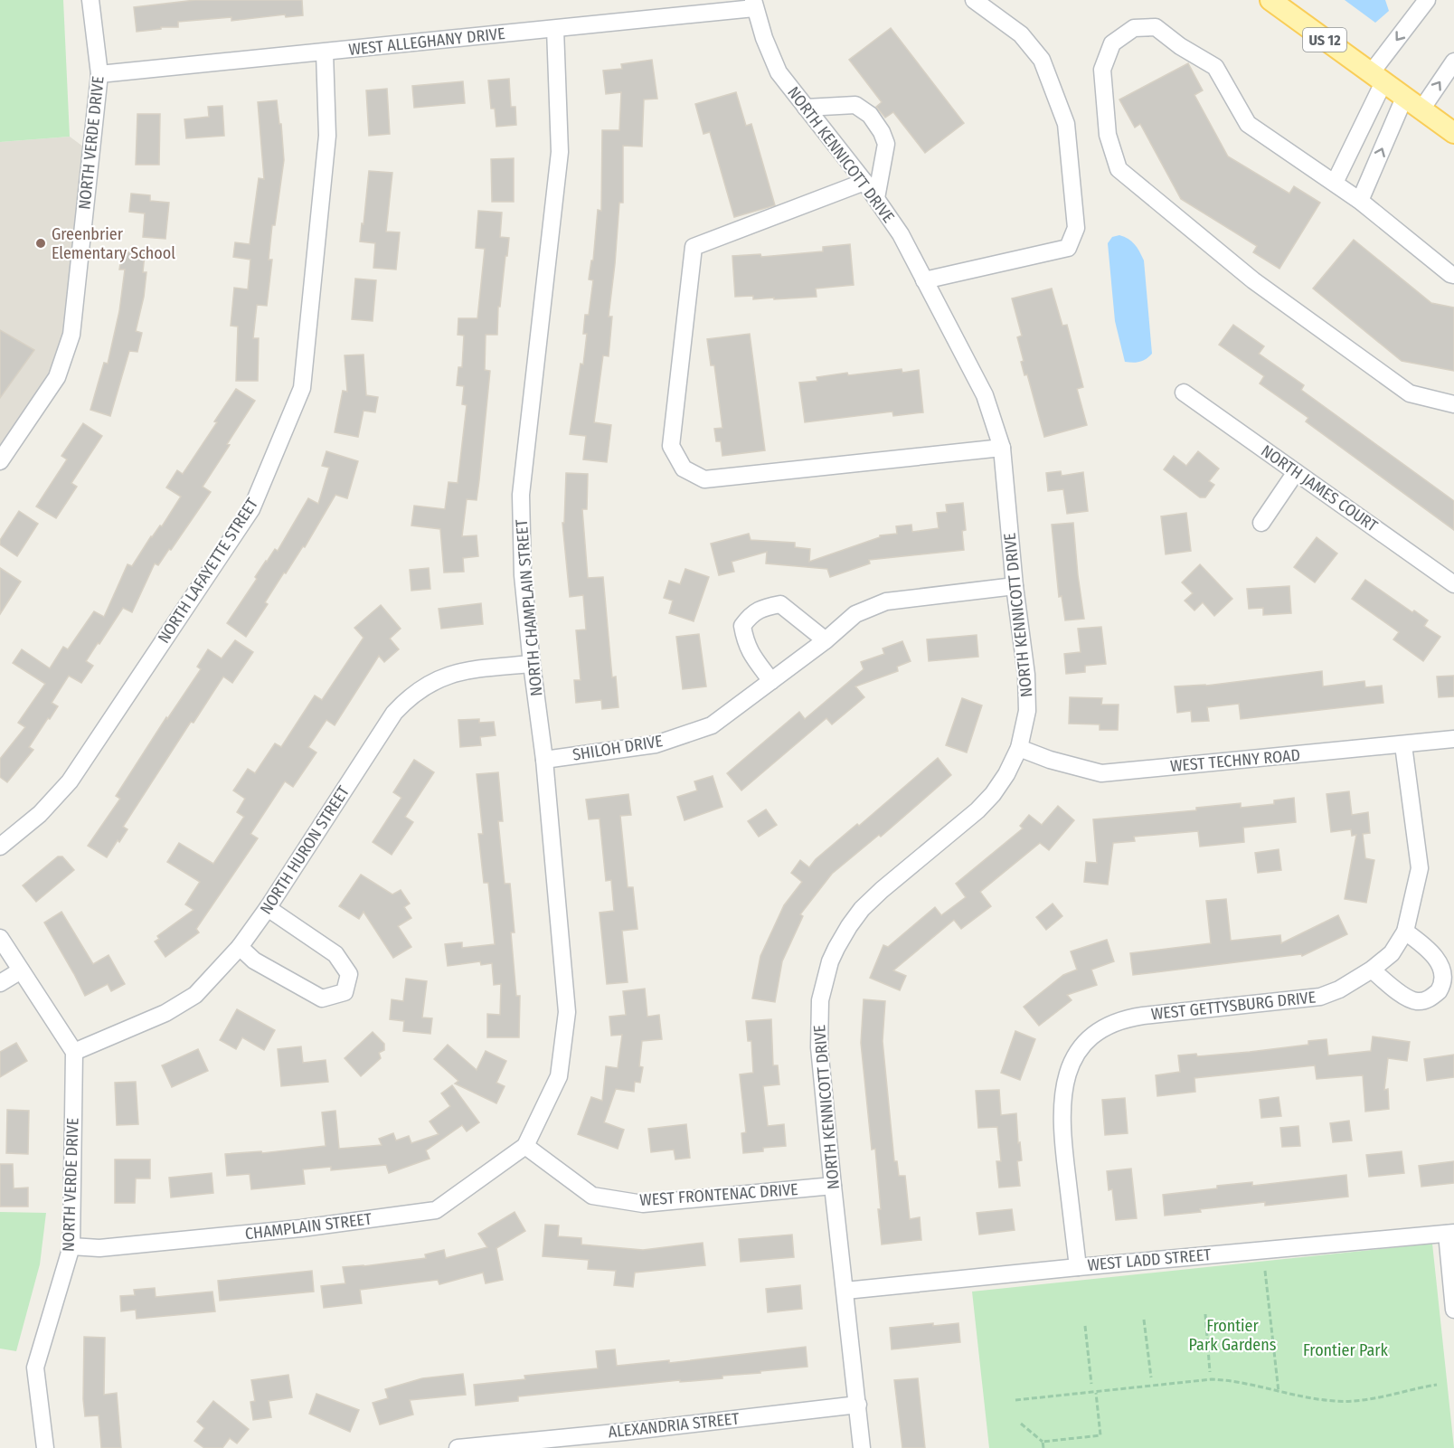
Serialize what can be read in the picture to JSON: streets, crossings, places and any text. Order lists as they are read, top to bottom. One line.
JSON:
{"streets":{"main road":["US 12"],"street":["WEST ALLEGHANY DRIVE","NORTH VERDE DRIVE","NORTH KENNICOTT DRIVE","NORTH JAMES COURT","NORTH LAFAYETTE STREET","NORTH CHAMPLAIN STREET","SHILOH DRIVE","WEST TECHNY ROAD","NORTH HURON STREET","WEST GETTYSBURG DRIVE","WEST FRONTENAC DRIVE","CHAMPLAIN STREET","WEST LADD STREET","ALEXANDRIA STREET"]},"crossings":[["WEST ALLEGHANY DRIVE","NORTH VERDE DRIVE"],["WEST ALLEGHANY DRIVE","NORTH KENNICOTT DRIVE"],["WEST ALLEGHANY DRIVE","NORTH LAFAYETTE STREET"],["WEST ALLEGHANY DRIVE","NORTH CHAMPLAIN STREET"],["NORTH VERDE DRIVE","NORTH HURON STREET"],["NORTH VERDE DRIVE","CHAMPLAIN STREET"],["NORTH KENNICOTT DRIVE","SHILOH DRIVE"],["NORTH KENNICOTT DRIVE","WEST TECHNY ROAD"],["NORTH KENNICOTT DRIVE","WEST FRONTENAC DRIVE"],["NORTH KENNICOTT DRIVE","WEST LADD STREET"],["NORTH KENNICOTT DRIVE","ALEXANDRIA STREET"],["NORTH CHAMPLAIN STREET","SHILOH DRIVE"],["NORTH CHAMPLAIN STREET","NORTH HURON STREET"],["NORTH CHAMPLAIN STREET","WEST FRONTENAC DRIVE"],["NORTH CHAMPLAIN STREET","CHAMPLAIN STREET"],["WEST TECHNY ROAD","WEST GETTYSBURG DRIVE"],["WEST GETTYSBURG DRIVE","WEST LADD STREET"],["WEST FRONTENAC DRIVE","CHAMPLAIN STREET"]],"parks":["Frontier Park Gardens","Frontier Park"],"places":["Greenbrier Elementary School"]}
